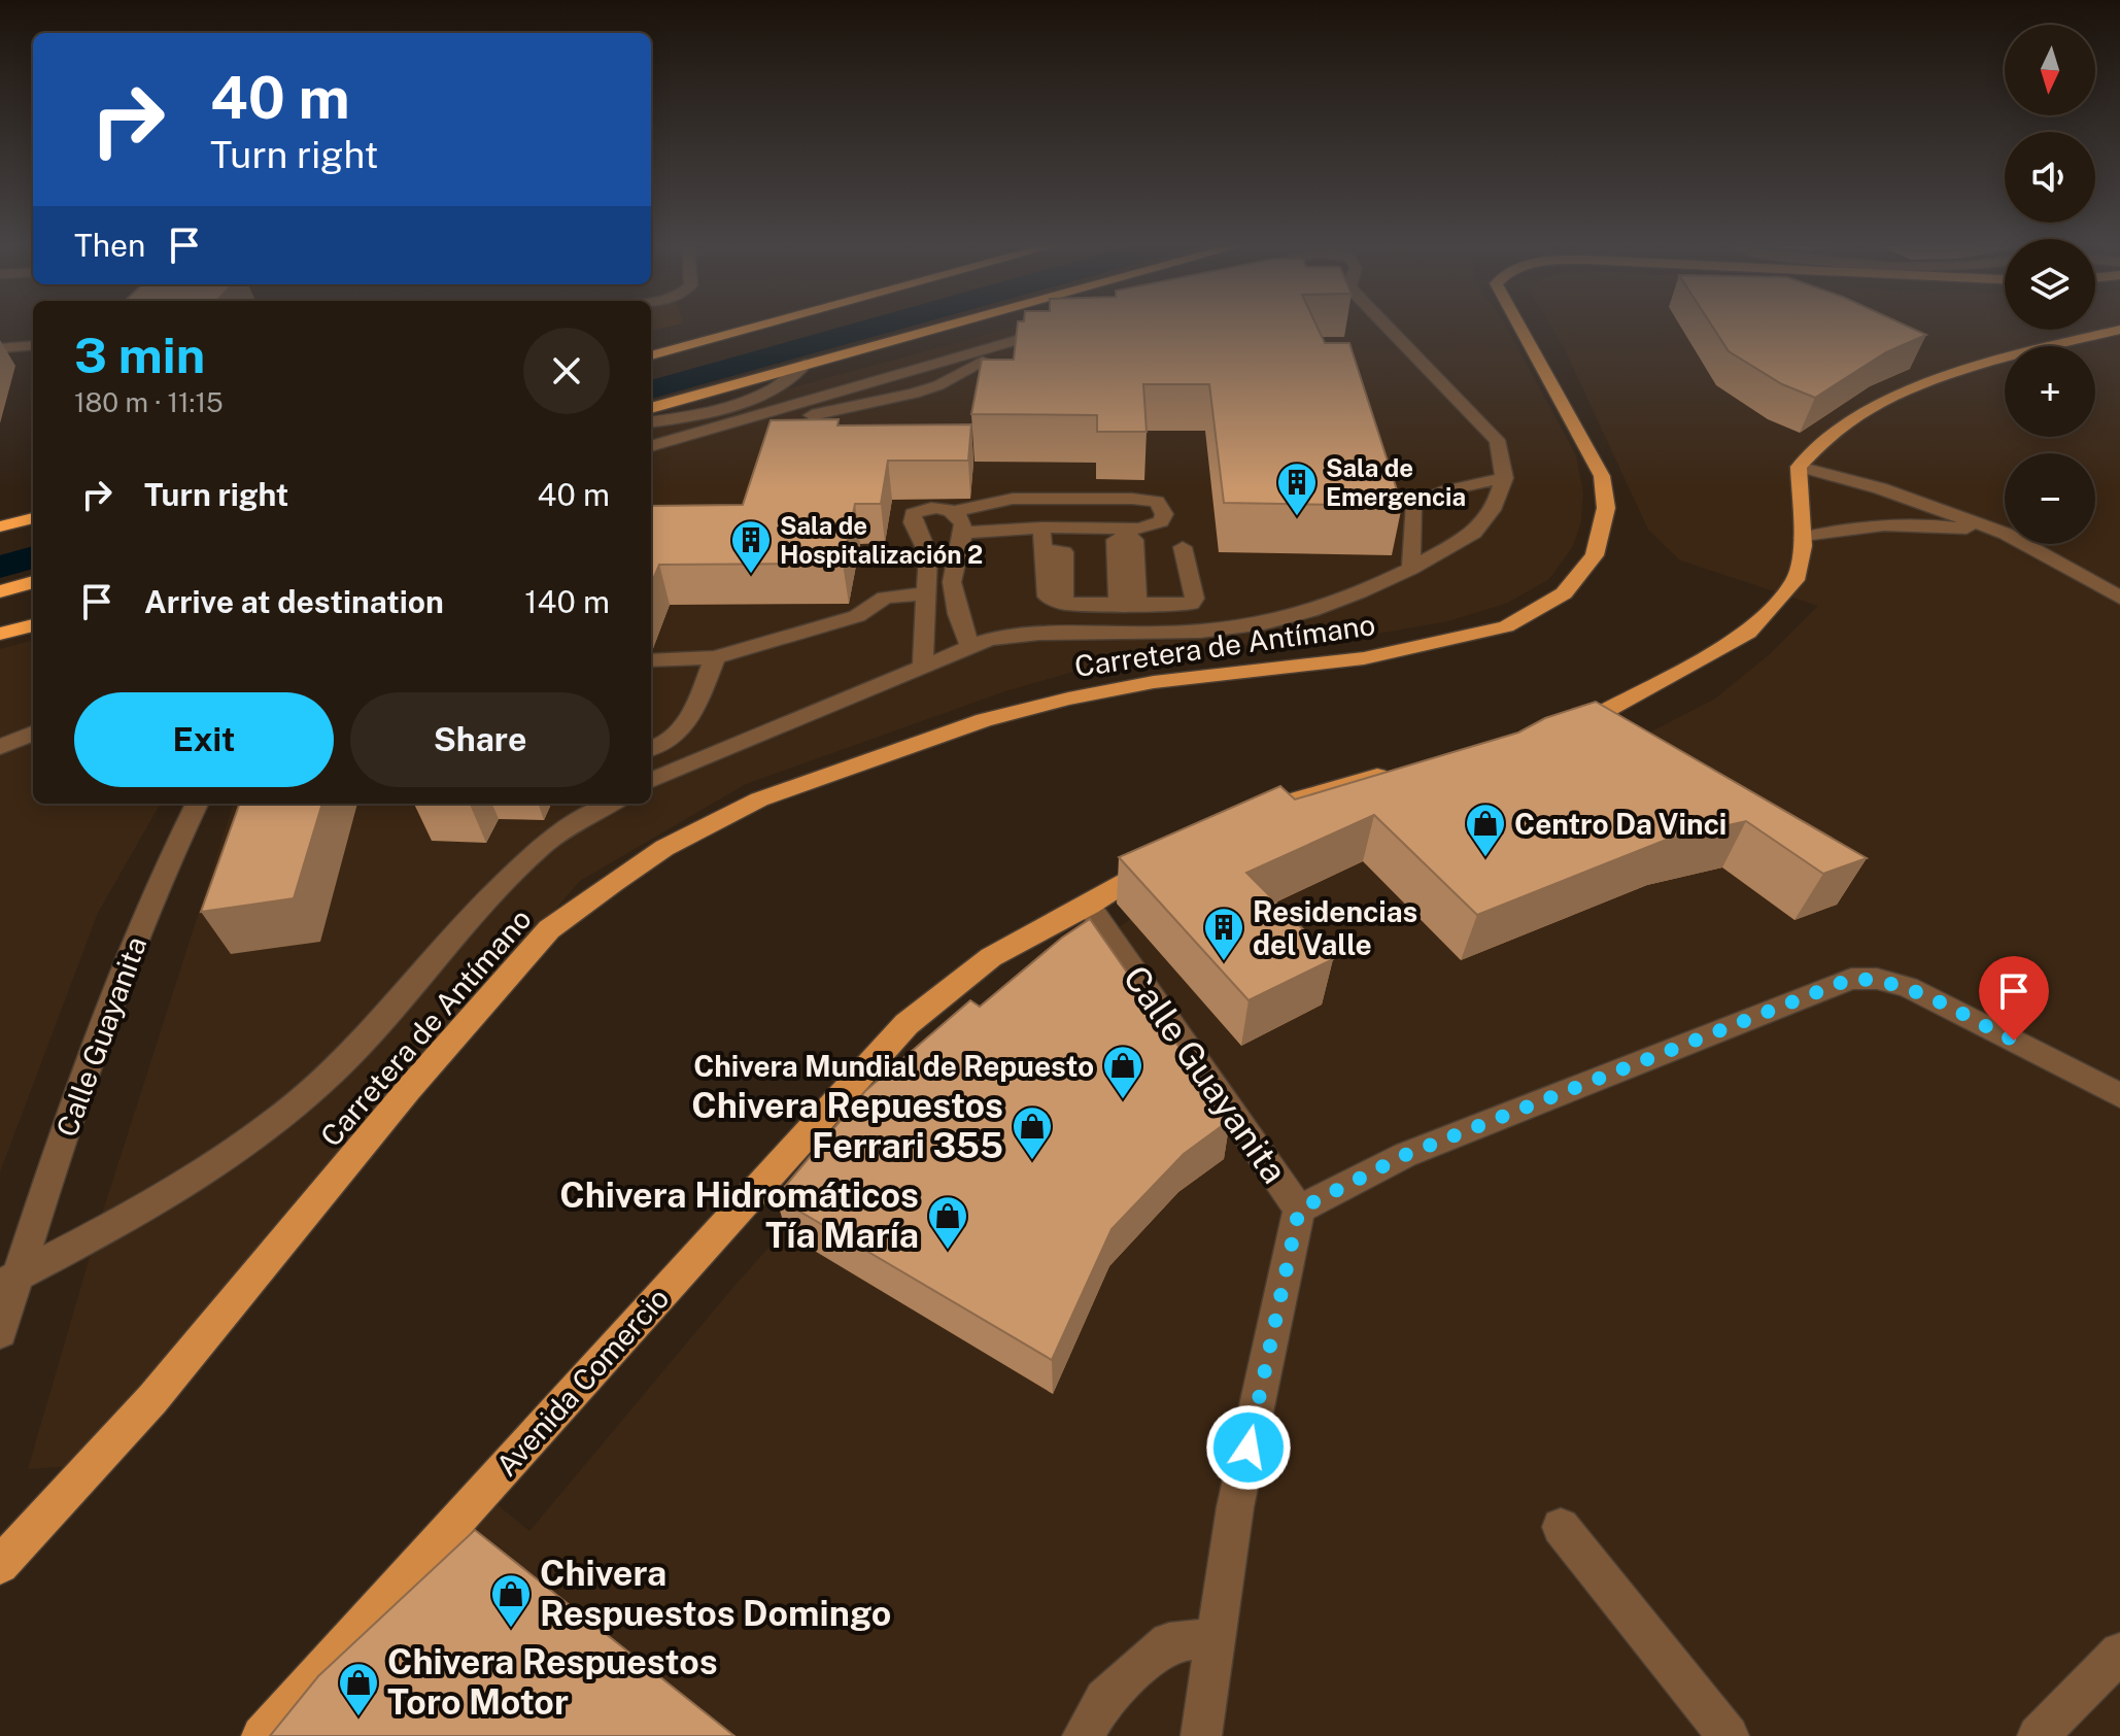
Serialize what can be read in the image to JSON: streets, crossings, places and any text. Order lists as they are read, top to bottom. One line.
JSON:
{"streets":{"main road":["Carretera de Antímano","Avenida Comercio"],"street":["Calle Guayanita"]},"crossings":[["Calle Guayanita","Avenida Comercio"]],"places":{"building":["Sala de Emergencia","Sala de Hospitalización 2","Residencias del Valle"],"shop":["Centro Da Vinci","Chivera Mundial de Repuesto","Chivera Repuestos Ferrari 355","Chivera Hidromáticos Tía María","Chivera Respuestos Domingo","Chivera Respuestos Toro Motor"]},"north":"bottom","page":{"map_buttons":["+","−"],"turn":["40 m","Turn right"],"then":"Then","heading":["3 min","180 m · 11:15"],"list":[{"name":"Turn right","value":"40 m"},{"name":"Arrive at destination","value":"140 m"}],"buttons":["Exit","Share"]}}
